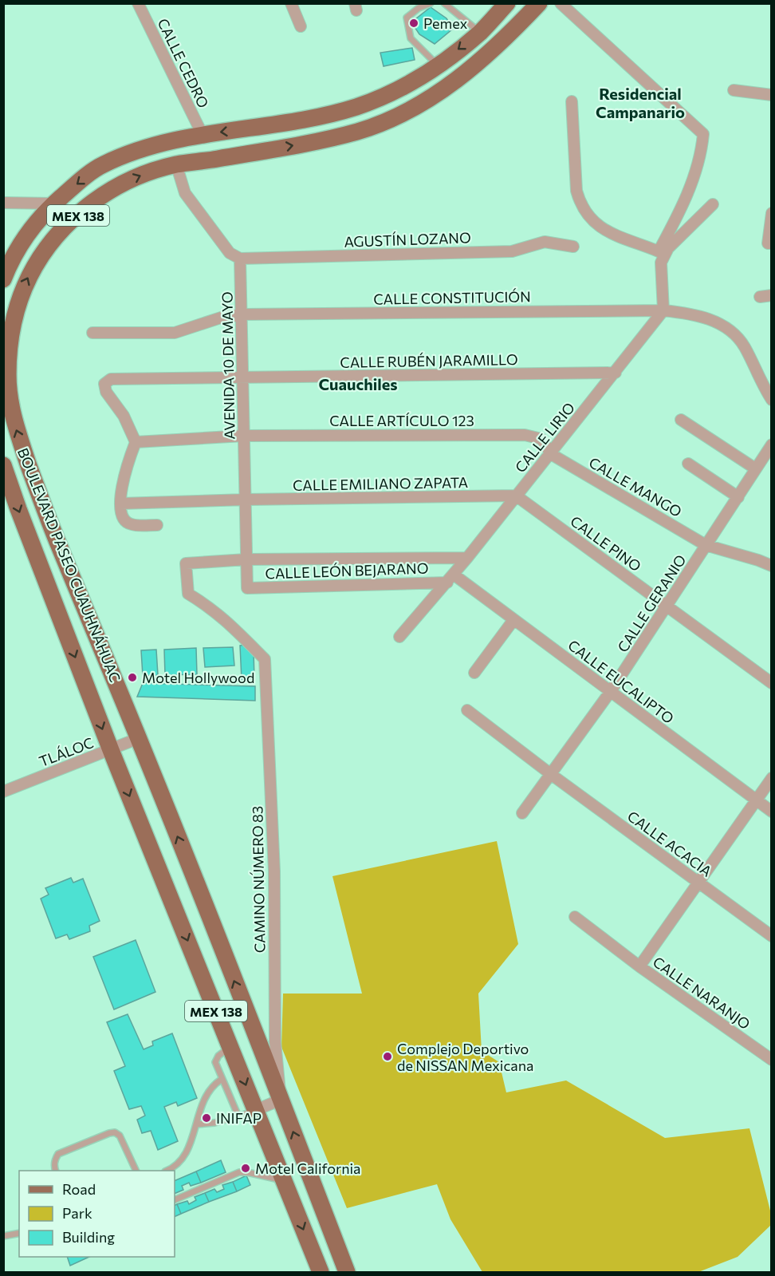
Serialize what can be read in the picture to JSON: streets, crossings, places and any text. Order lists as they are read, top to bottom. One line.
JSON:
{"streets":{"main road":["MEX 138","BOULEVARD PASEO CUAUHNÁHUAC"],"street":["CALLE CEDRO","AGUSTÍN LOZANO","CALLE CONSTITUCIÓN","CALLE RUBÉN JARAMILLO","AVENIDA 10 DE MAYO","CALLE ARTÍCULO 123","CALLE LIRIO","CALLE EMILIANO ZAPATA","CALLE MANGO","CALLE PINO","CALLE LEÓN BEJARANO","CALLE GERANIO","CALLE EUCALIPTO","TLÁLOC","CALLE ACACIA","CAMINO NÚMERO 83","CALLE NARANJO"]},"crossings":[["CALLE CEDRO","MEX 138"],["AGUSTÍN LOZANO","AVENIDA 10 DE MAYO"],["CALLE CONSTITUCIÓN","AVENIDA 10 DE MAYO"],["CALLE CONSTITUCIÓN","CALLE LIRIO"],["CALLE RUBÉN JARAMILLO","AVENIDA 10 DE MAYO"],["CALLE RUBÉN JARAMILLO","CALLE ARTÍCULO 123"],["CALLE RUBÉN JARAMILLO","CALLE LIRIO"],["AVENIDA 10 DE MAYO","CALLE ARTÍCULO 123"],["AVENIDA 10 DE MAYO","CALLE EMILIANO ZAPATA"],["AVENIDA 10 DE MAYO","CALLE LEÓN BEJARANO"],["AVENIDA 10 DE MAYO","CAMINO NÚMERO 83"],["CALLE ARTÍCULO 123","CALLE LIRIO"],["CALLE ARTÍCULO 123","CALLE MANGO"],["CALLE LIRIO","CALLE EMILIANO ZAPATA"],["CALLE LIRIO","CALLE MANGO"],["CALLE LIRIO","CALLE PINO"],["CALLE LIRIO","CALLE LEÓN BEJARANO"],["CALLE LIRIO","CALLE EUCALIPTO"],["CALLE EMILIANO ZAPATA","CALLE PINO"],["CALLE MANGO","CALLE GERANIO"],["CALLE PINO","CALLE GERANIO"],["BOULEVARD PASEO CUAUHNÁHUAC","TLÁLOC"],["BOULEVARD PASEO CUAUHNÁHUAC","CAMINO NÚMERO 83"],["CALLE LEÓN BEJARANO","CALLE EUCALIPTO"],["CALLE GERANIO","CALLE EUCALIPTO"],["CALLE GERANIO","CALLE ACACIA"]],"districts":["Residencial Campanario","Cuauchiles"],"places":["Pemex","Motel Hollywood","Complejo Deportivo de NISSAN Mexicana","INIFAP","Motel California"],"legend":["Road","Park","Building"]}
